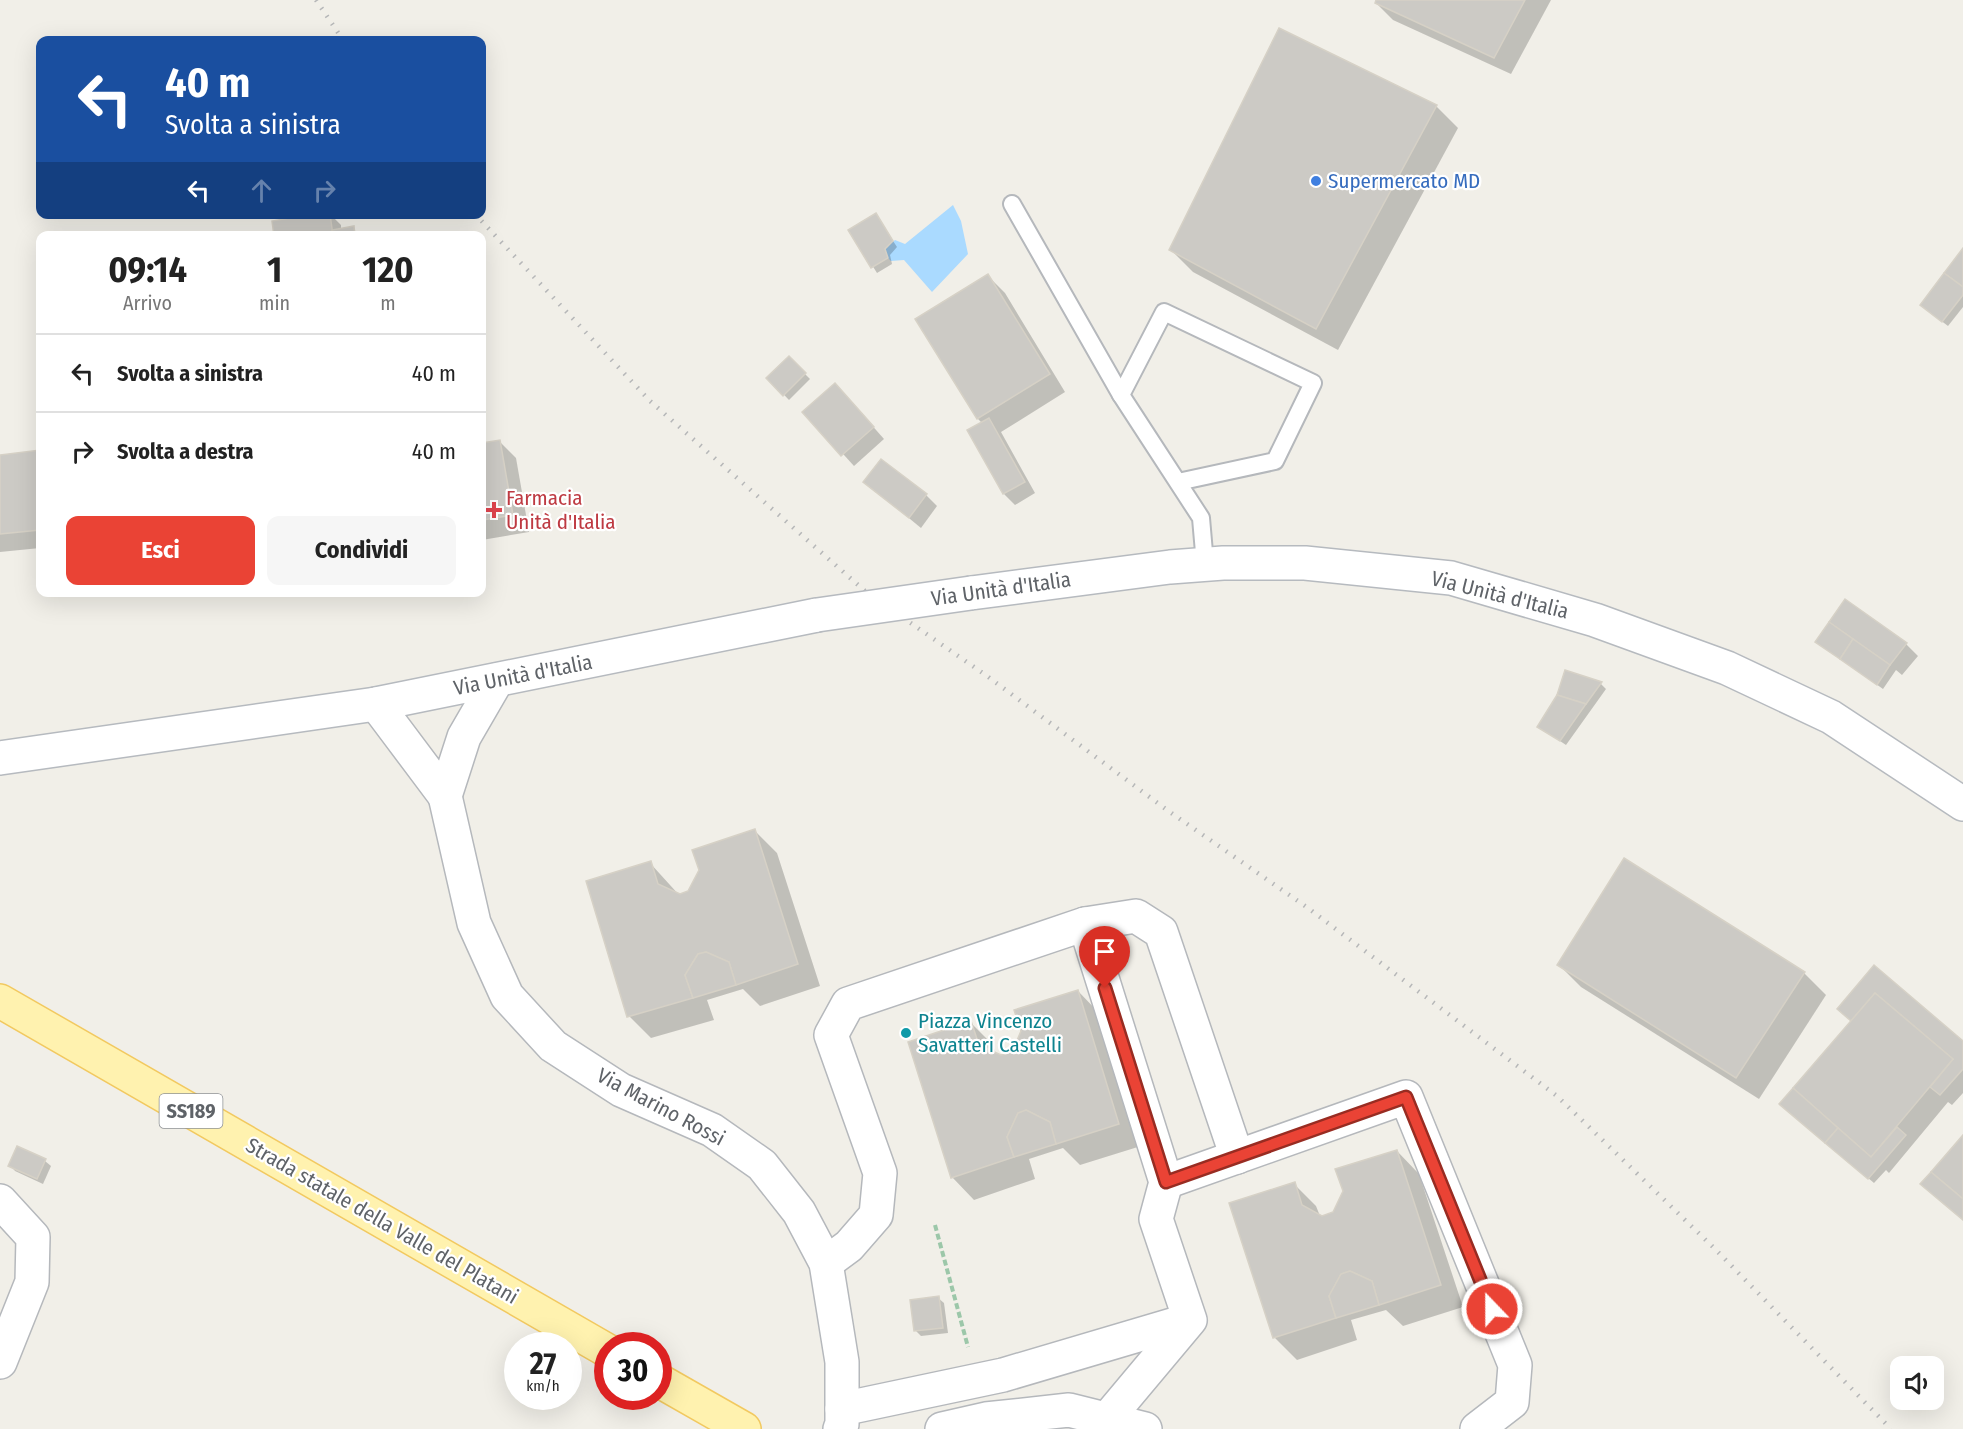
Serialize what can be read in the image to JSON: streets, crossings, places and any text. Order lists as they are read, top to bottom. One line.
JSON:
{"streets":{"main road":["SS189","Strada statale della Valle del Platani"],"street":["Via Unità d'Italia","Via Marino Rossi"]},"crossings":[["Via Unità d'Italia","Via Marino Rossi"]],"places":{"other":["Supermercato MD","Piazza Vincenzo Savatteri Castelli"],"health":["Farmacia Unità d'Italia"]},"page":{"turn":["40 m","Svolta a sinistra"],"eta":["09:14","Arrivo","1","min","120","m"],"list":[{"name":"Svolta a sinistra","value":"40 m"},{"name":"Svolta a destra","value":"40 m"}],"buttons":["Esci","Condividi"],"speed":"27 km/h","limit":"30"}}
